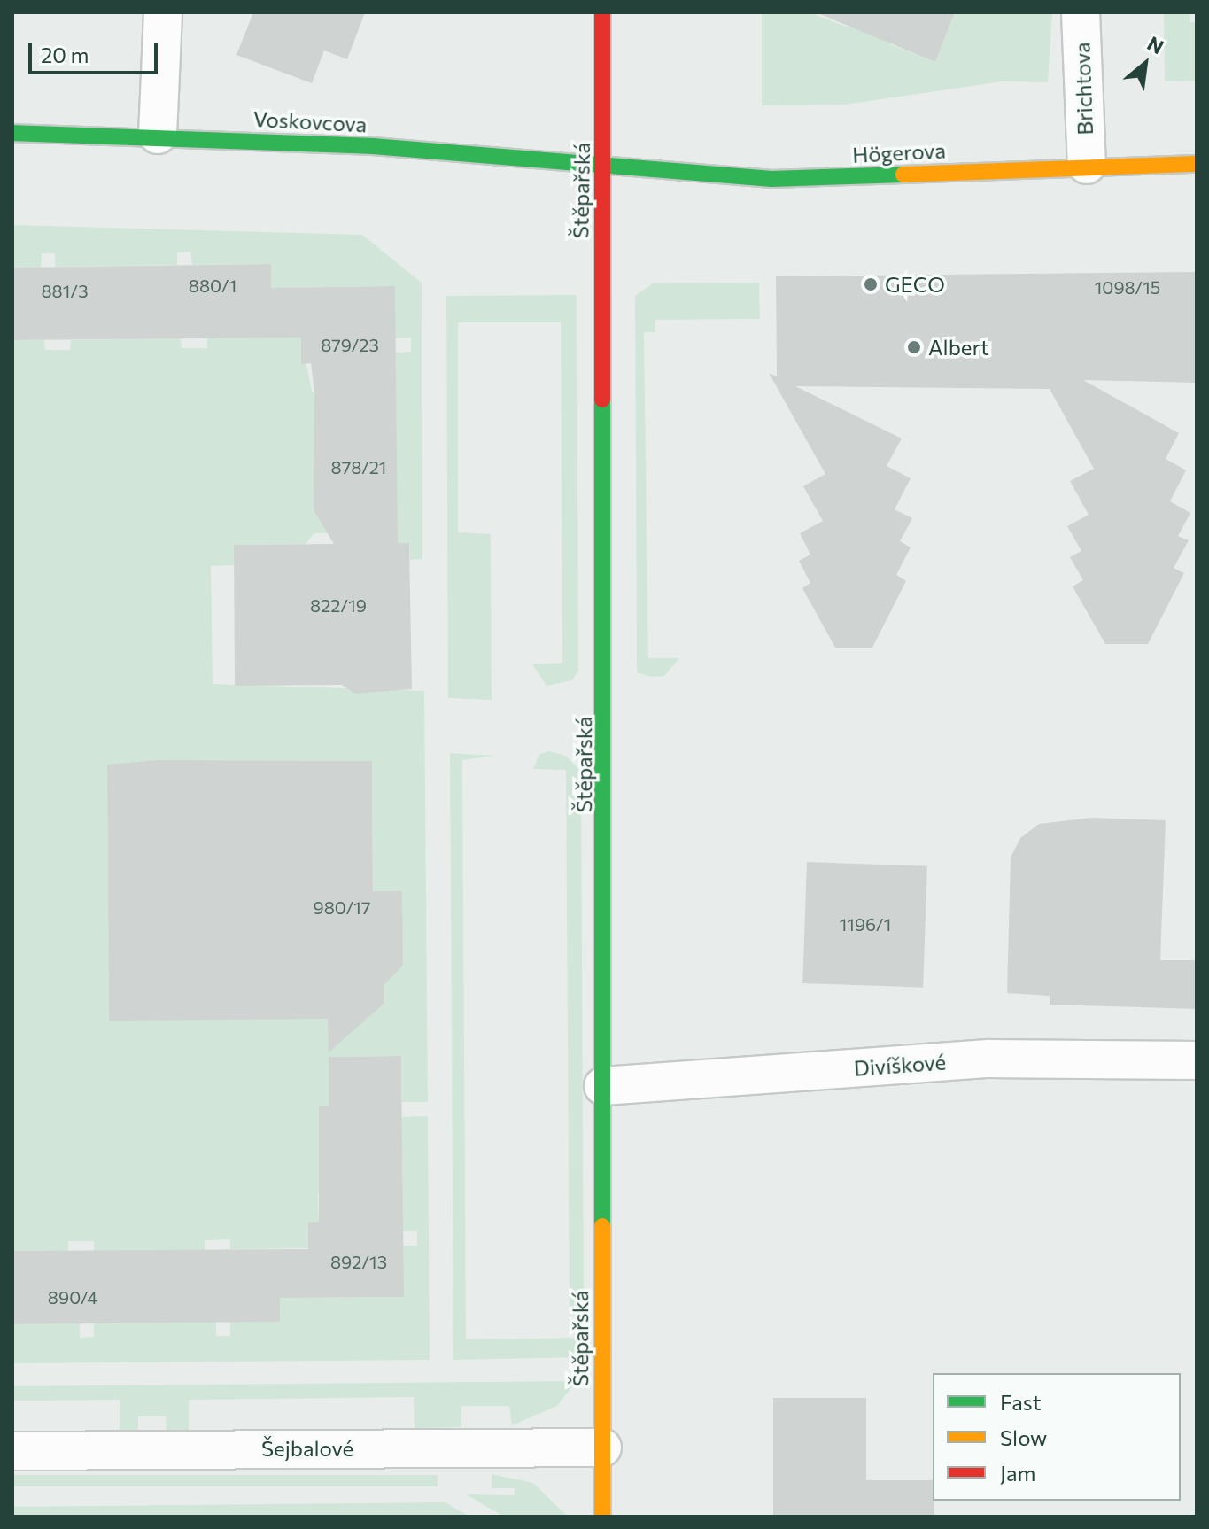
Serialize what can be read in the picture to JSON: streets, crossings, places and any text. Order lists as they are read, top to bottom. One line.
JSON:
{"streets":{"street":["Brichtova","Voskovcova","Högerova","Štěpařská","Divíškové","Šejbalové"]},"crossings":[["Brichtova","Högerova"],["Voskovcova","Högerova"],["Voskovcova","Štěpařská"],["Högerova","Štěpařská"],["Štěpařská","Divíškové"],["Štěpařská","Šejbalové"]],"places":["GECO","Albert"],"house_numbers":["880/1","1098/15","881/3","879/23","878/21","822/19","980/17","1196/1","892/13","890/4"],"legend":["Fast","Slow","Jam"],"scale_bar":"20 m","north":"top right"}
